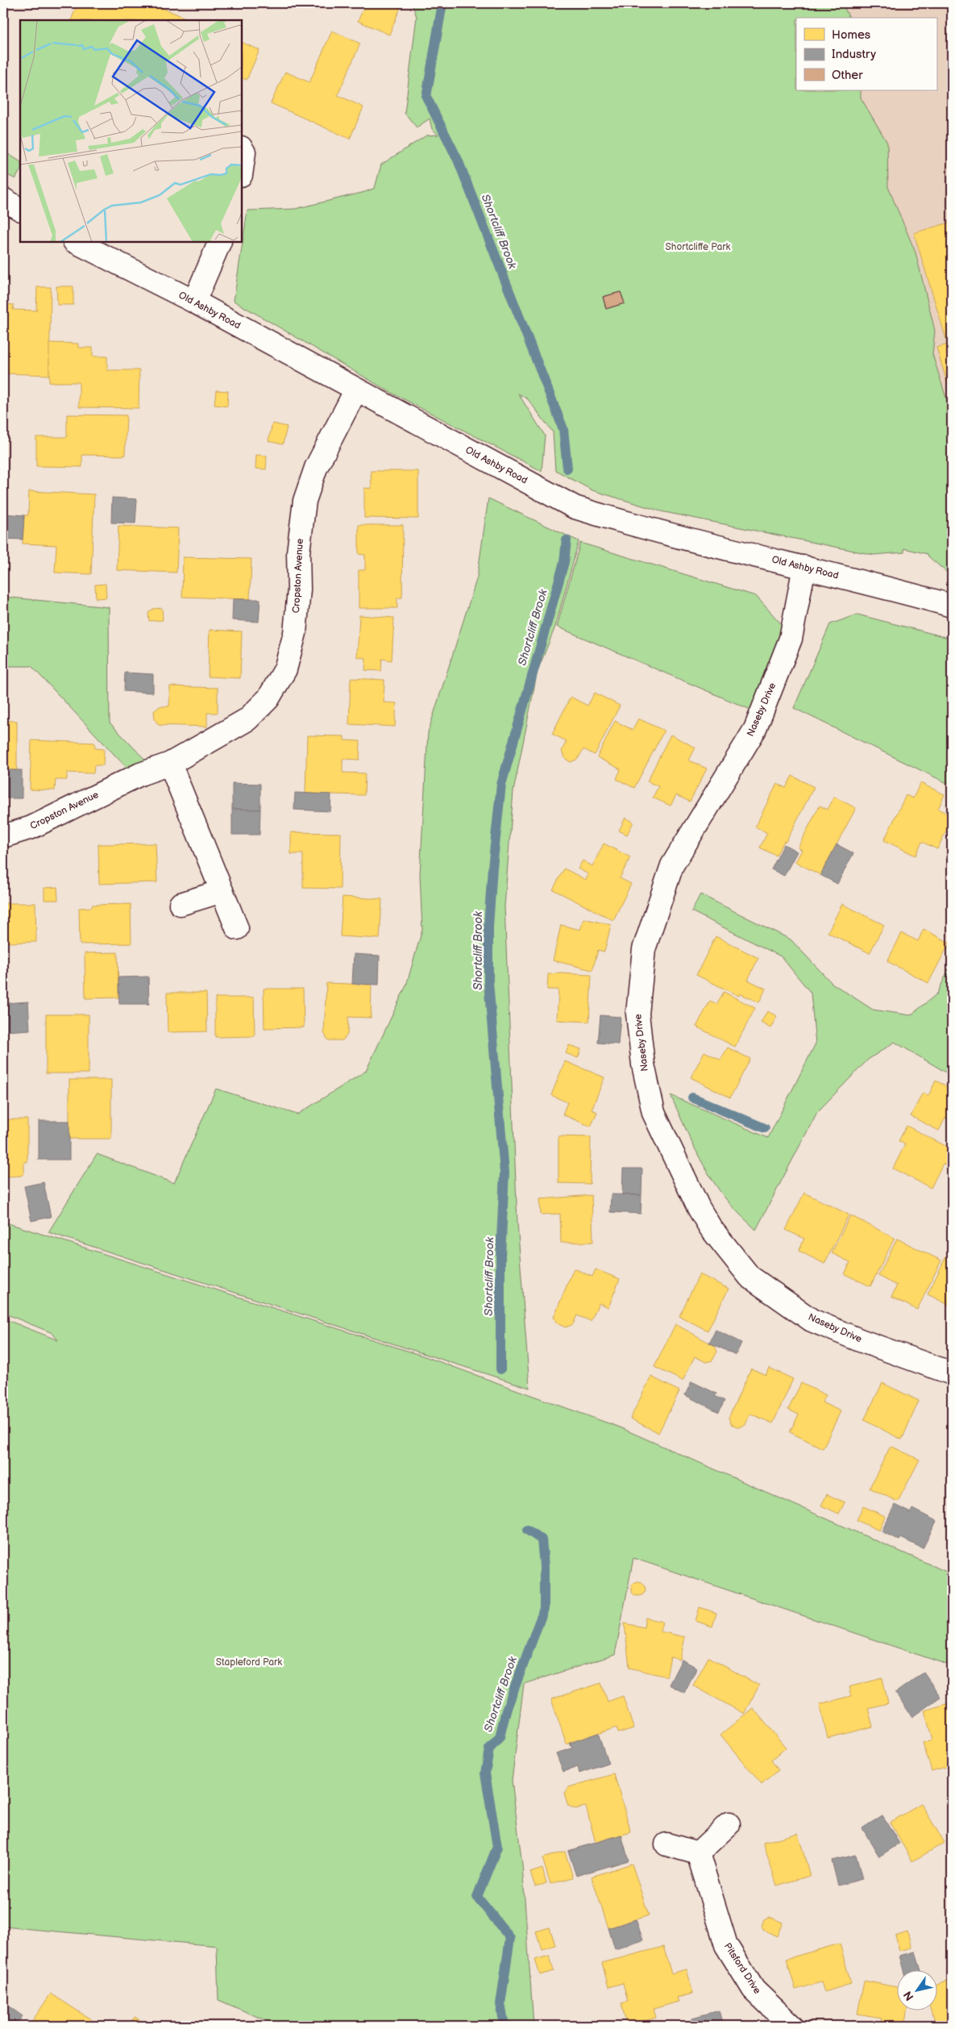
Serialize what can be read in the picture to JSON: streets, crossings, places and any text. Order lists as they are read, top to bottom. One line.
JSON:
{"streets":{"street":["Old Ashby Road","Cropston Avenue","Naseby Drive","Pitsford Drive"]},"crossings":[["Old Ashby Road","Cropston Avenue"],["Old Ashby Road","Naseby Drive"]],"water":["Shortcliff Brook"],"parks":["Shortcliffe Park","Stapleford Park"],"legend":["Homes","Industry","Other"],"north":"bottom left"}
